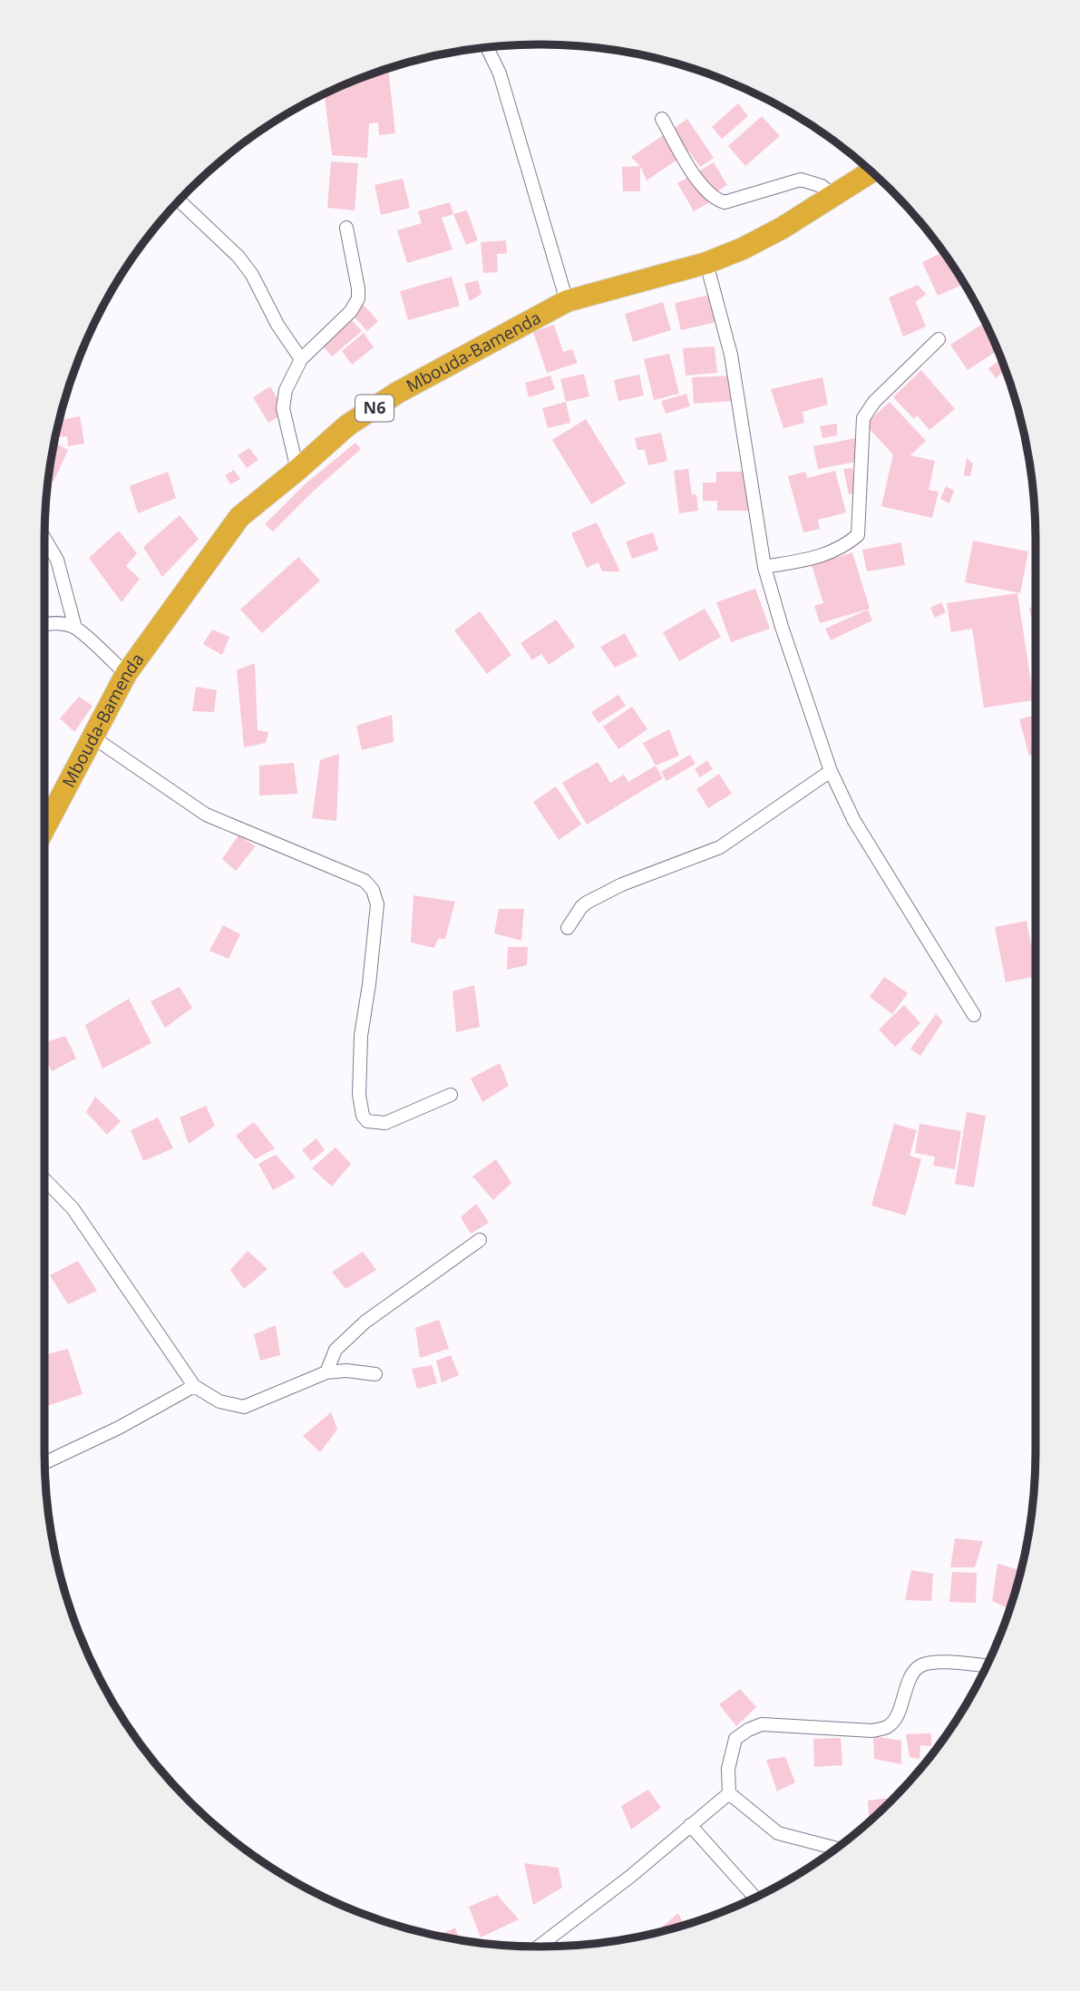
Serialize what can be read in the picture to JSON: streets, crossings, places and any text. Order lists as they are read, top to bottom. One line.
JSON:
{"streets":{"highway":["Mbouda-Bamenda","N6"]}}
